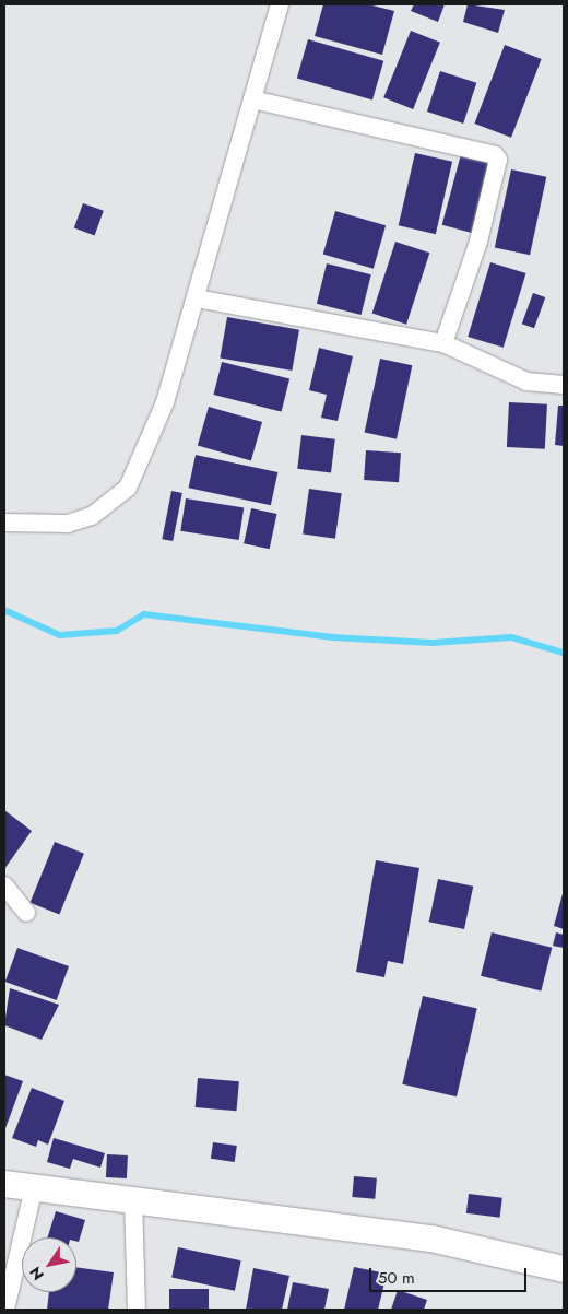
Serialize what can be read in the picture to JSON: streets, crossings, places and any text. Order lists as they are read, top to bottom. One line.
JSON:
{"scale_bar":"50 m","north":"bottom left"}
